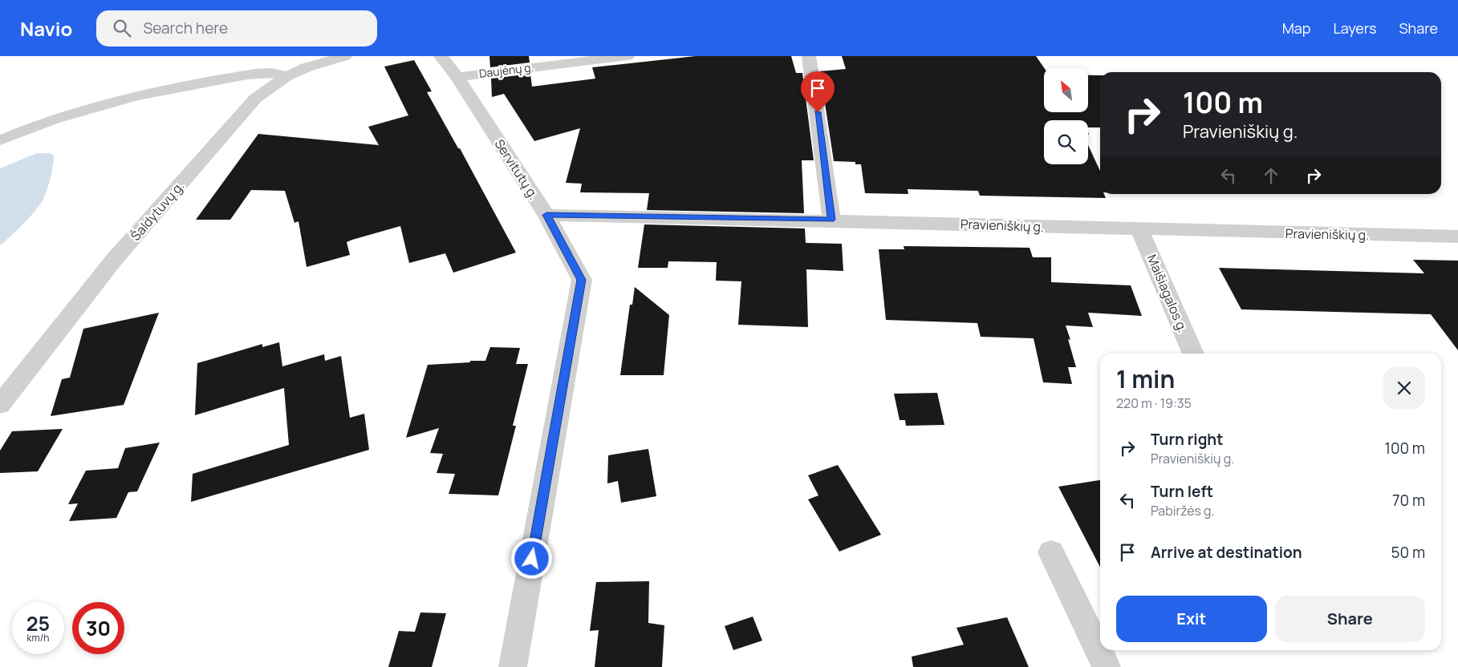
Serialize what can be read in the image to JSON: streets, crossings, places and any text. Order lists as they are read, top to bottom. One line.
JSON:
{"streets":{"street":["Daujėnų g.","Servitutų g.","Šaldytuvų g.","Pravieniškių g.","Maišiagalos g."]},"crossings":[["Daujėnų g.","Servitutų g."],["Servitutų g.","Pravieniškių g."],["Pravieniškių g.","Maišiagalos g."]],"north":"top left","page":{"header":"Navio","search":"Search here","nav":["Map","Layers","Share"],"turn":["100 m","Pravieniškių g."],"heading":["1 min","220 m · 19:35"],"list":[{"name":"Turn right","note":"Pravieniškių g.","value":"100 m"},{"name":"Turn left","note":"Pabiržės g.","value":"70 m"},{"name":"Arrive at destination","value":"50 m"}],"buttons":["Exit","Share"],"speed":"25 km/h","limit":"30"}}
